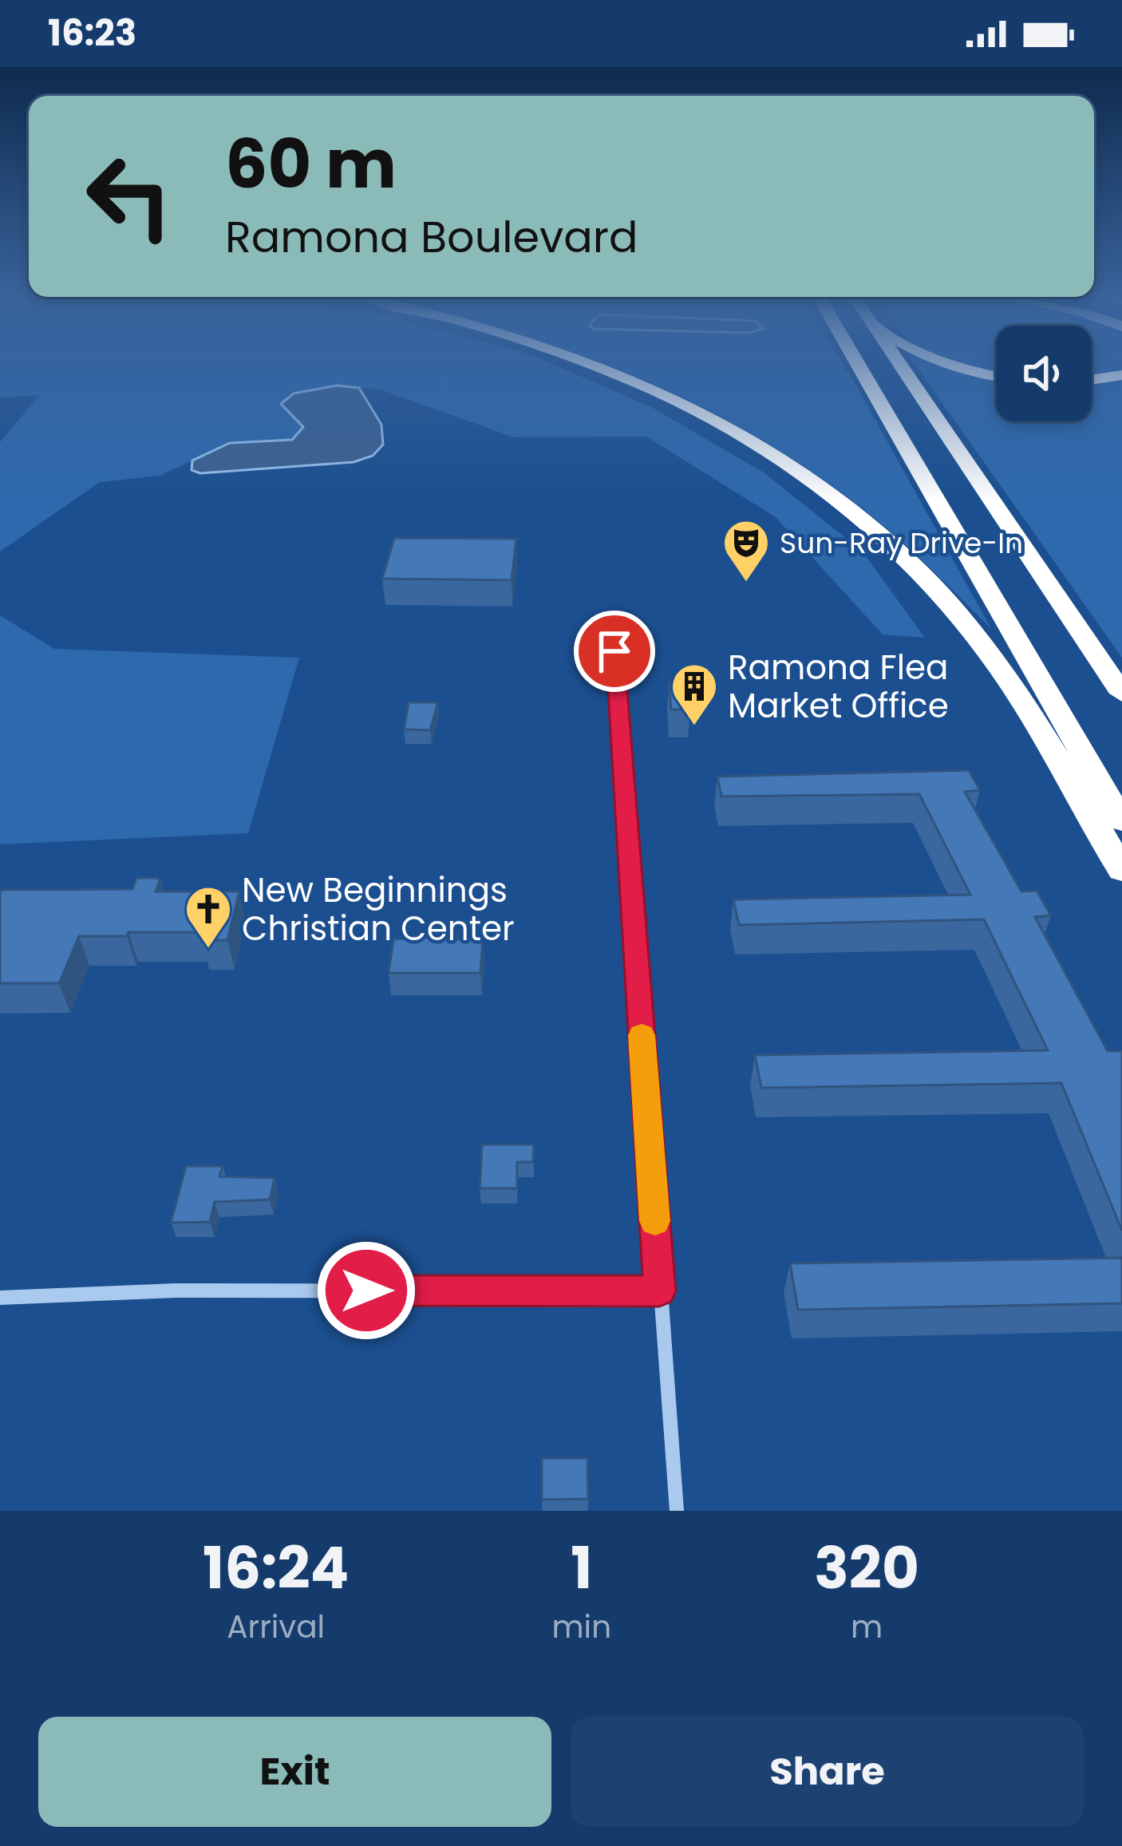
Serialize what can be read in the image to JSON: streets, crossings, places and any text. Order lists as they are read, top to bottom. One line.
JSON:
{"places":{"theatre":["Sun-Ray Drive-In"],"building":["Ramona Flea Market Office"],"church":["New Beginnings Christian Center"]},"page":{"status":"16:23","turn":["60 m","Ramona Boulevard"],"eta":["16:24","Arrival","1","min","320","m"],"buttons":["Exit","Share"]}}
